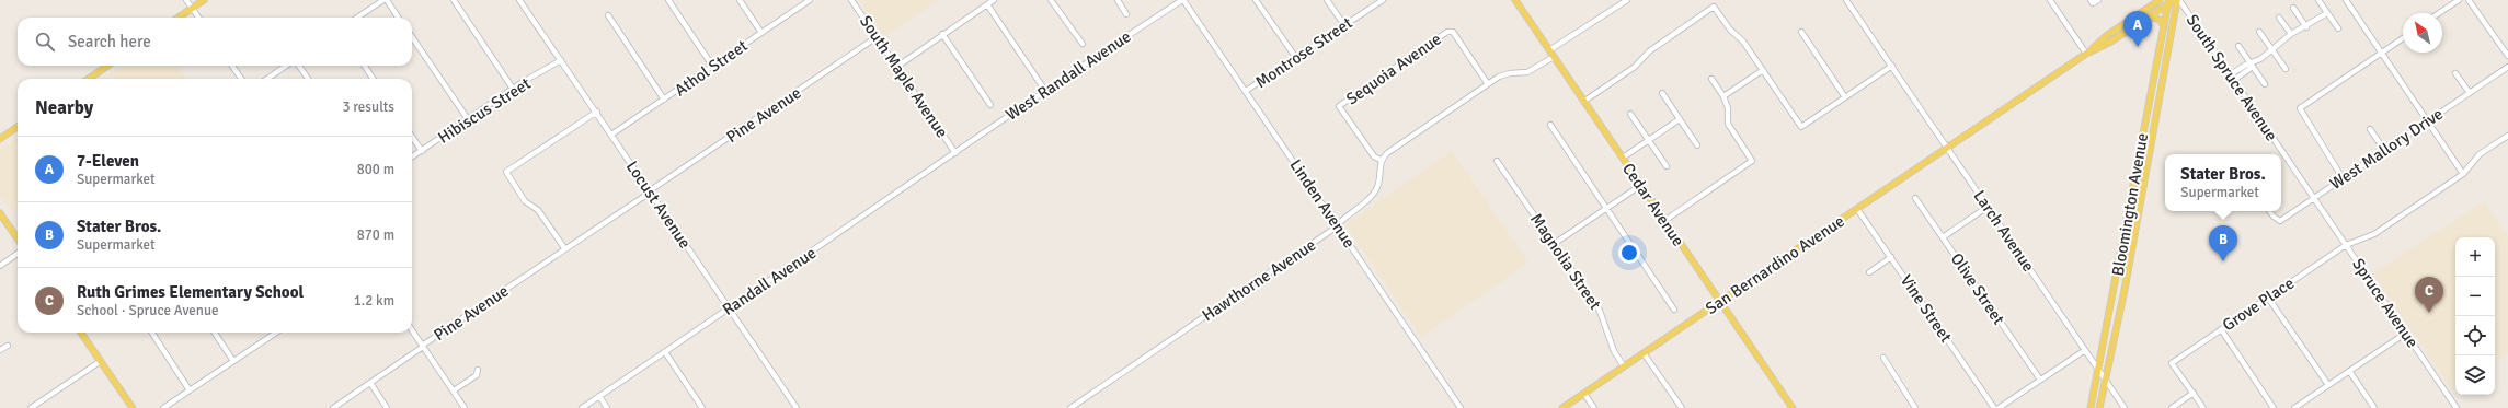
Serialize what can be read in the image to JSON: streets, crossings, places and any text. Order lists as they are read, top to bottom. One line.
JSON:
{"streets":{"main road":["Cedar Avenue","Bloomington Avenue","San Bernardino Avenue"],"street":["Montrose Street","Athol Street","Sequoia Avenue","West Randall Avenue","South Maple Avenue","South Spruce Avenue","Hibiscus Street","Pine Avenue","West Mallory Drive","Linden Avenue","Locust Avenue","Larch Avenue","Magnolia Street","Hawthorne Avenue","Randall Avenue","Olive Street","Spruce Avenue","Grove Place","Vine Street"]},"crossings":[["Montrose Street","Linden Avenue"],["Athol Street","Locust Avenue"],["Sequoia Avenue","Hawthorne Avenue"],["West Randall Avenue","South Maple Avenue"],["West Randall Avenue","Linden Avenue"],["West Randall Avenue","Randall Avenue"],["South Maple Avenue","Pine Avenue"],["South Maple Avenue","Randall Avenue"],["South Spruce Avenue","West Mallory Drive"],["South Spruce Avenue","Bloomington Avenue"],["South Spruce Avenue","Spruce Avenue"],["Hibiscus Street","Locust Avenue"],["Pine Avenue","Locust Avenue"],["West Mallory Drive","Spruce Avenue"],["Linden Avenue","Hawthorne Avenue"],["Locust Avenue","Randall Avenue"],["Cedar Avenue","San Bernardino Avenue"],["Bloomington Avenue","Larch Avenue"],["Larch Avenue","San Bernardino Avenue"],["Magnolia Street","San Bernardino Avenue"],["San Bernardino Avenue","Vine Street"],["Spruce Avenue","Grove Place"]],"north":"top left","page":{"pins":["A","B","C"],"search":"Search here","heading":["Nearby","3 results"],"list":[{"mark":"A","name":"7-Eleven","note":"Supermarket","value":"800 m"},{"mark":"B","name":"Stater Bros.","note":"Supermarket","value":"870 m"},{"mark":"C","name":"Ruth Grimes Elementary School","note":"School · Spruce Avenue","value":"1.2 km"}],"popup":["Stater Bros.","Supermarket"],"map_buttons":["+","−"]}}
